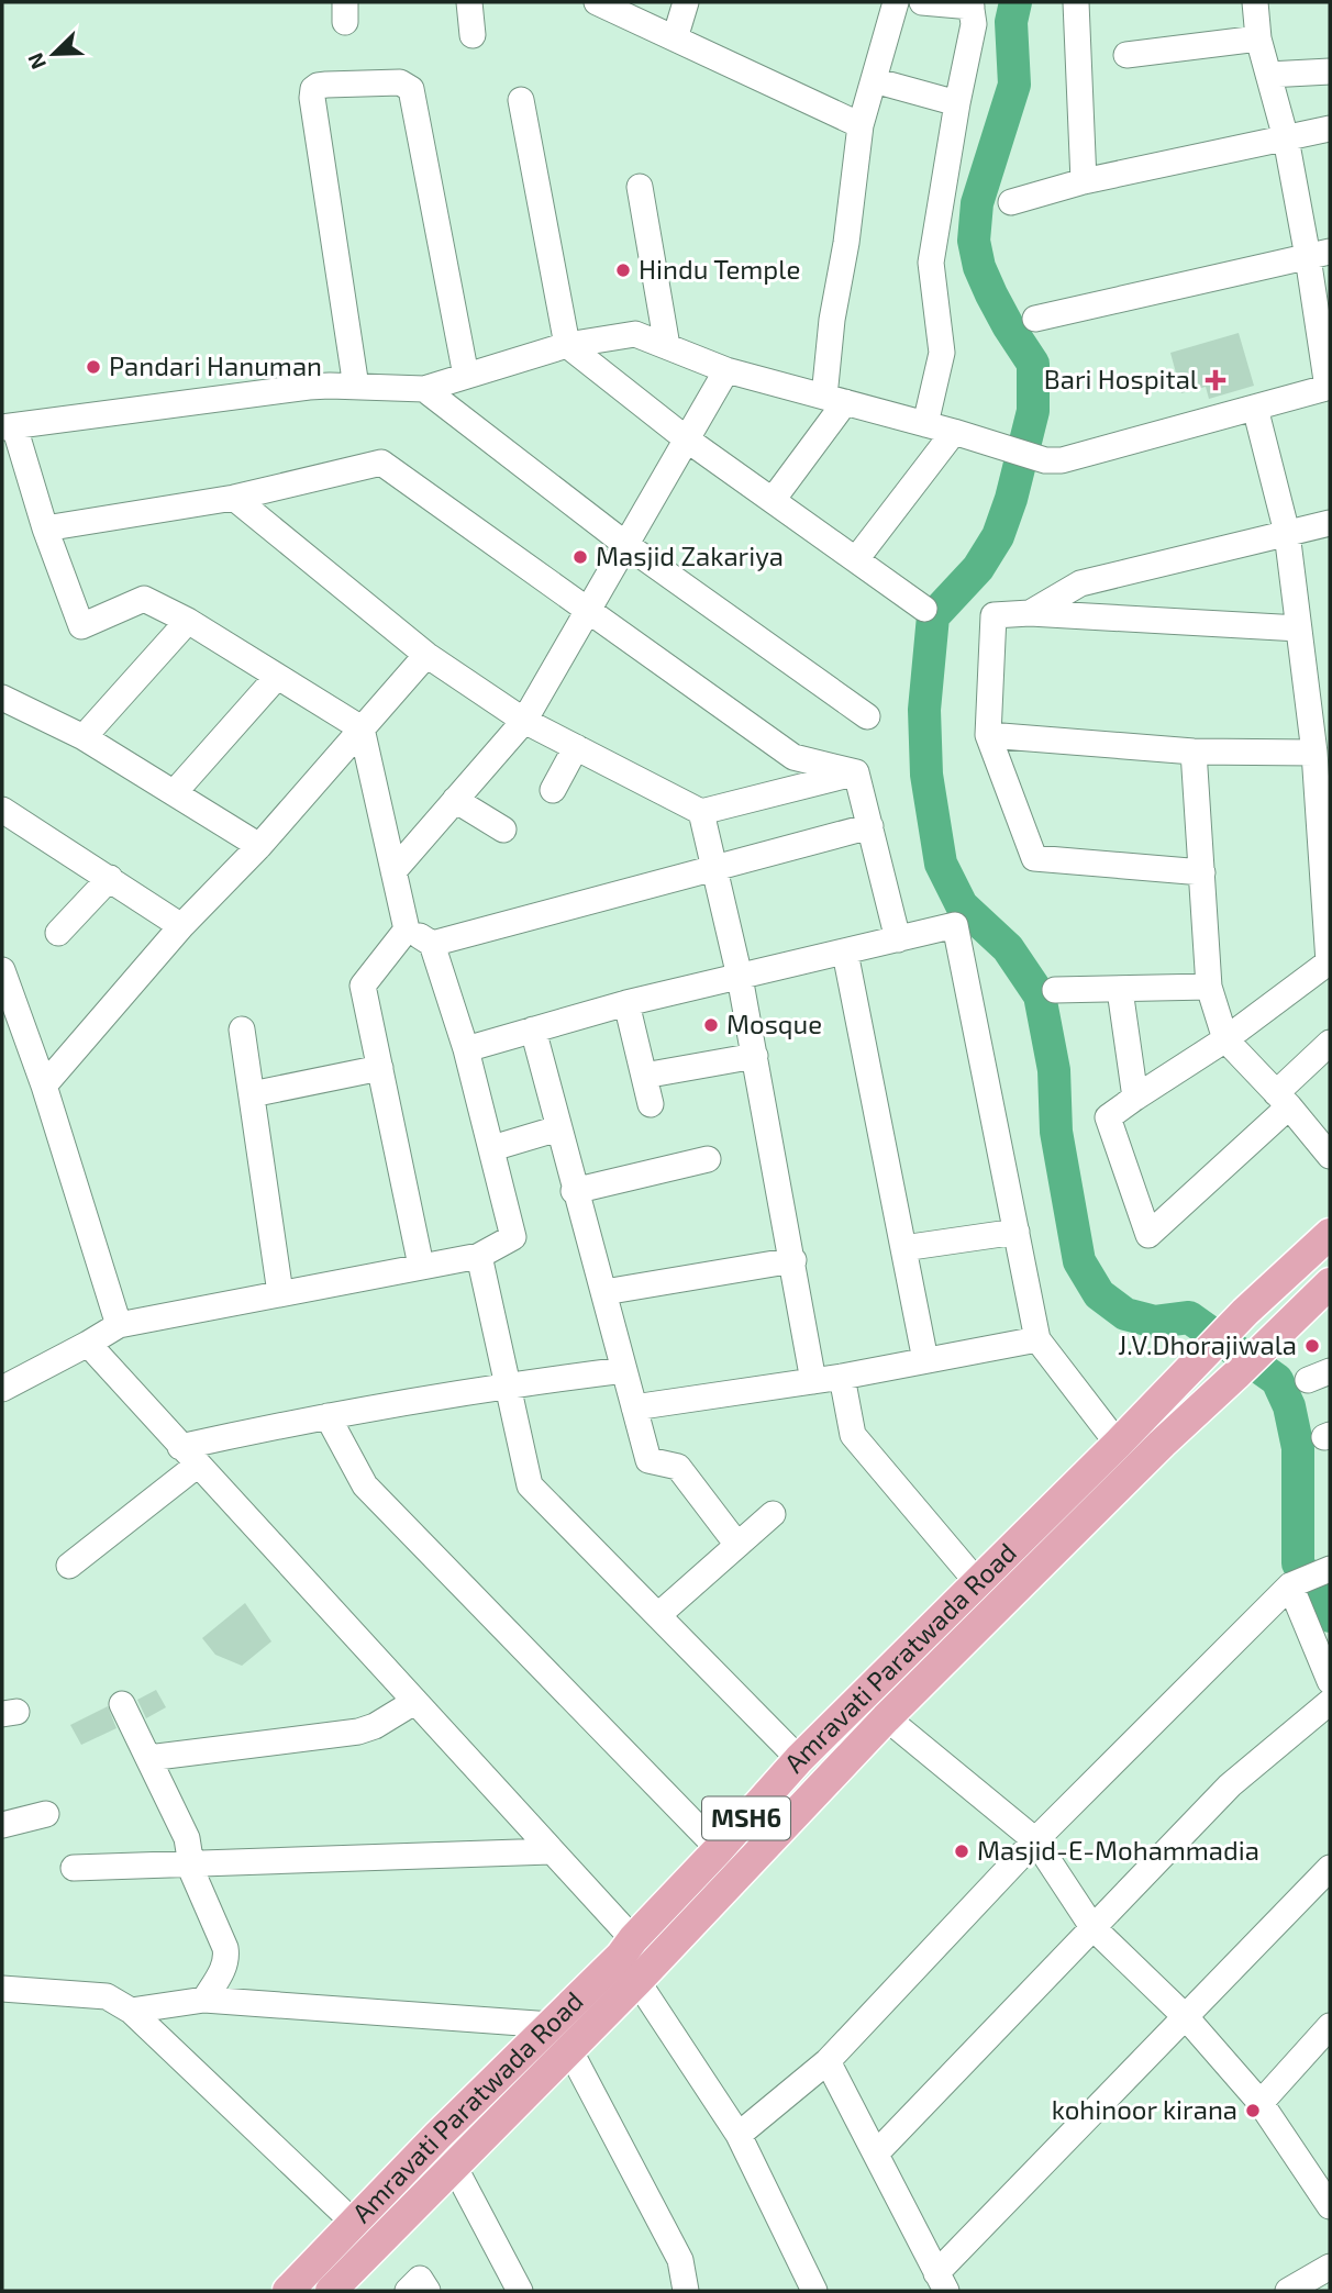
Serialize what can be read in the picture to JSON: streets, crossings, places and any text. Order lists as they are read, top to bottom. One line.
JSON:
{"streets":{"main road":["Amravati Paratwada Road","MSH6"]},"places":{"other":["Hindu Temple","Pandari Hanuman","Masjid Zakariya","Mosque","J.V.Dhorajiwala","Masjid-E-Mohammadia","kohinoor kirana"],"health":["Bari Hospital"]},"north":"bottom left"}
